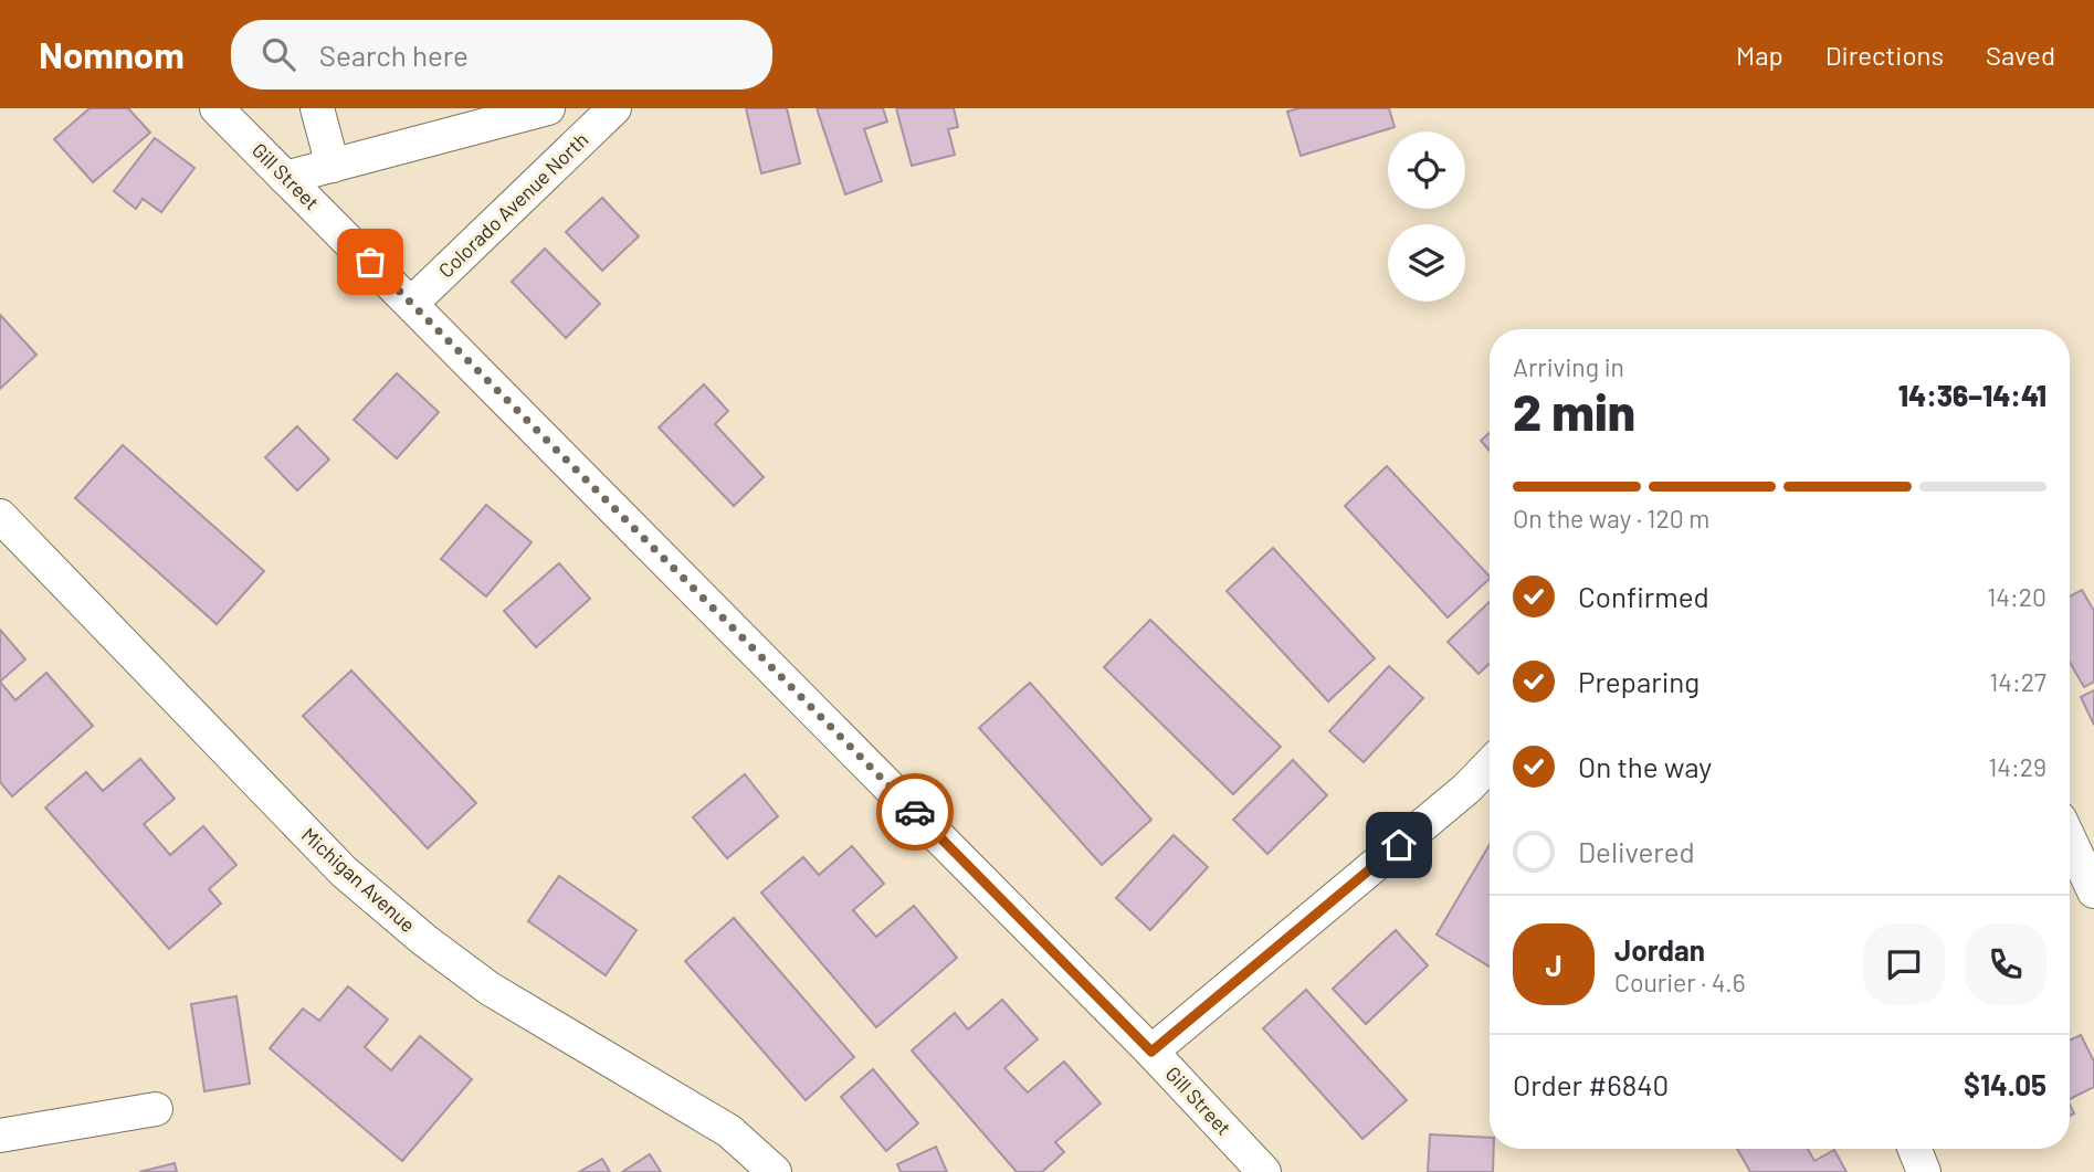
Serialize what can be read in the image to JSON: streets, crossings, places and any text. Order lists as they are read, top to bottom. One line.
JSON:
{"streets":{"street":["Gill Street","Colorado Avenue North","Michigan Avenue"]},"crossings":[["Gill Street","Colorado Avenue North"]],"page":{"header":"Nomnom","search":"Search here","nav":["Map","Directions","Saved"],"heading":["2 min","Arriving in","14:36–14:41"],"panel":["Jordan","Courier · 4.6","Order #6840","$14.05"],"bar":"On the way · 120 m","list":[["Confirmed","14:20"],["Preparing","14:27"],["On the way","14:29"],"Delivered"],"round":"J"}}
